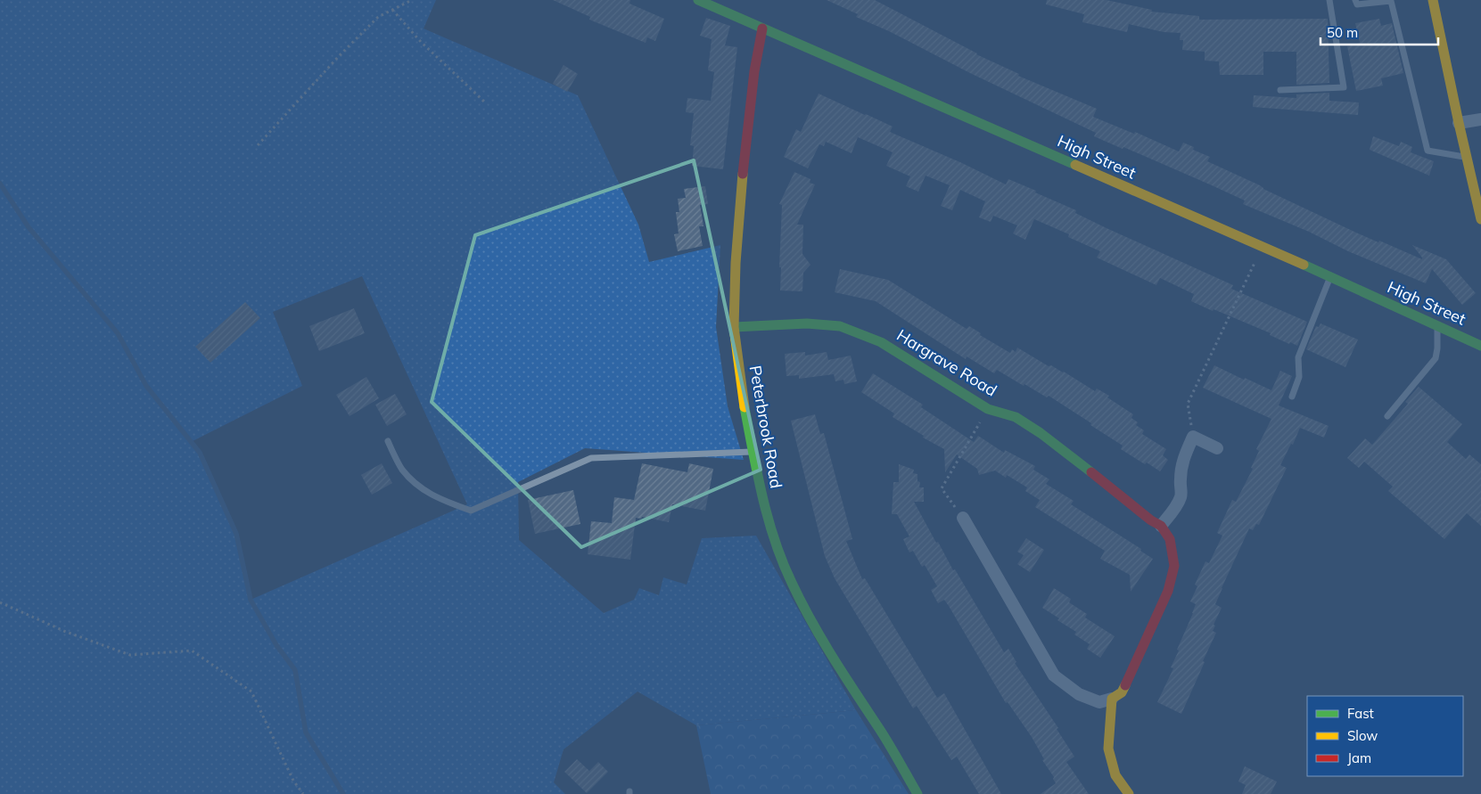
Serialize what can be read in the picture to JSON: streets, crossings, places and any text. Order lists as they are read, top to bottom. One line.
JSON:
{"streets":{"street":["High Street","Hargrave Road","Peterbrook Road"]},"crossings":[["High Street","Peterbrook Road"],["Hargrave Road","Peterbrook Road"]],"legend":["Fast","Slow","Jam"],"scale_bar":"50 m"}
